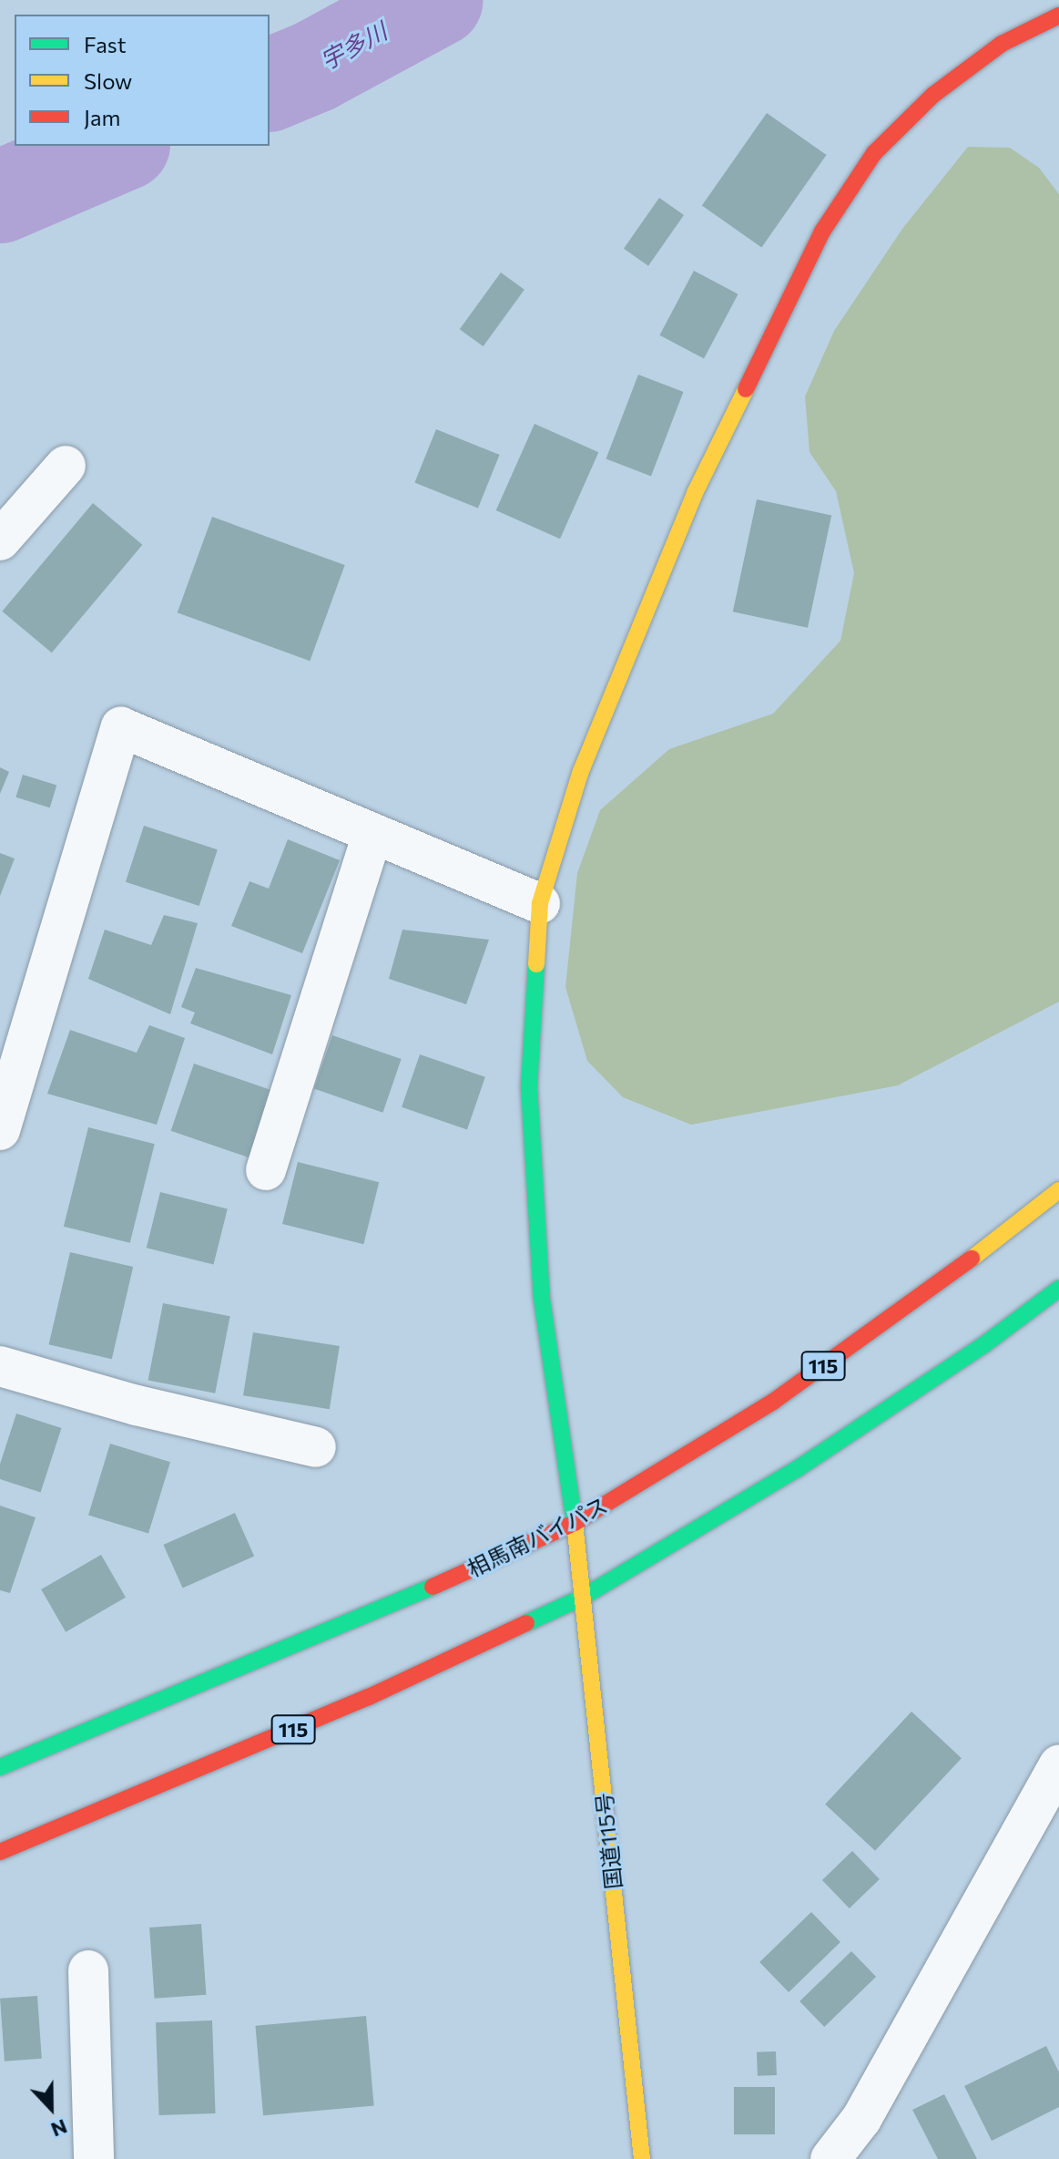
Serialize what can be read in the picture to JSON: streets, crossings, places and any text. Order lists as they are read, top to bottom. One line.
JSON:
{"streets":{"main road":["115","相馬南バイパス","国道115号"]},"crossings":[["115","国道115号"],["相馬南バイパス","国道115号"]],"water":["宇多川"],"legend":["Fast","Slow","Jam"],"north":"bottom"}
